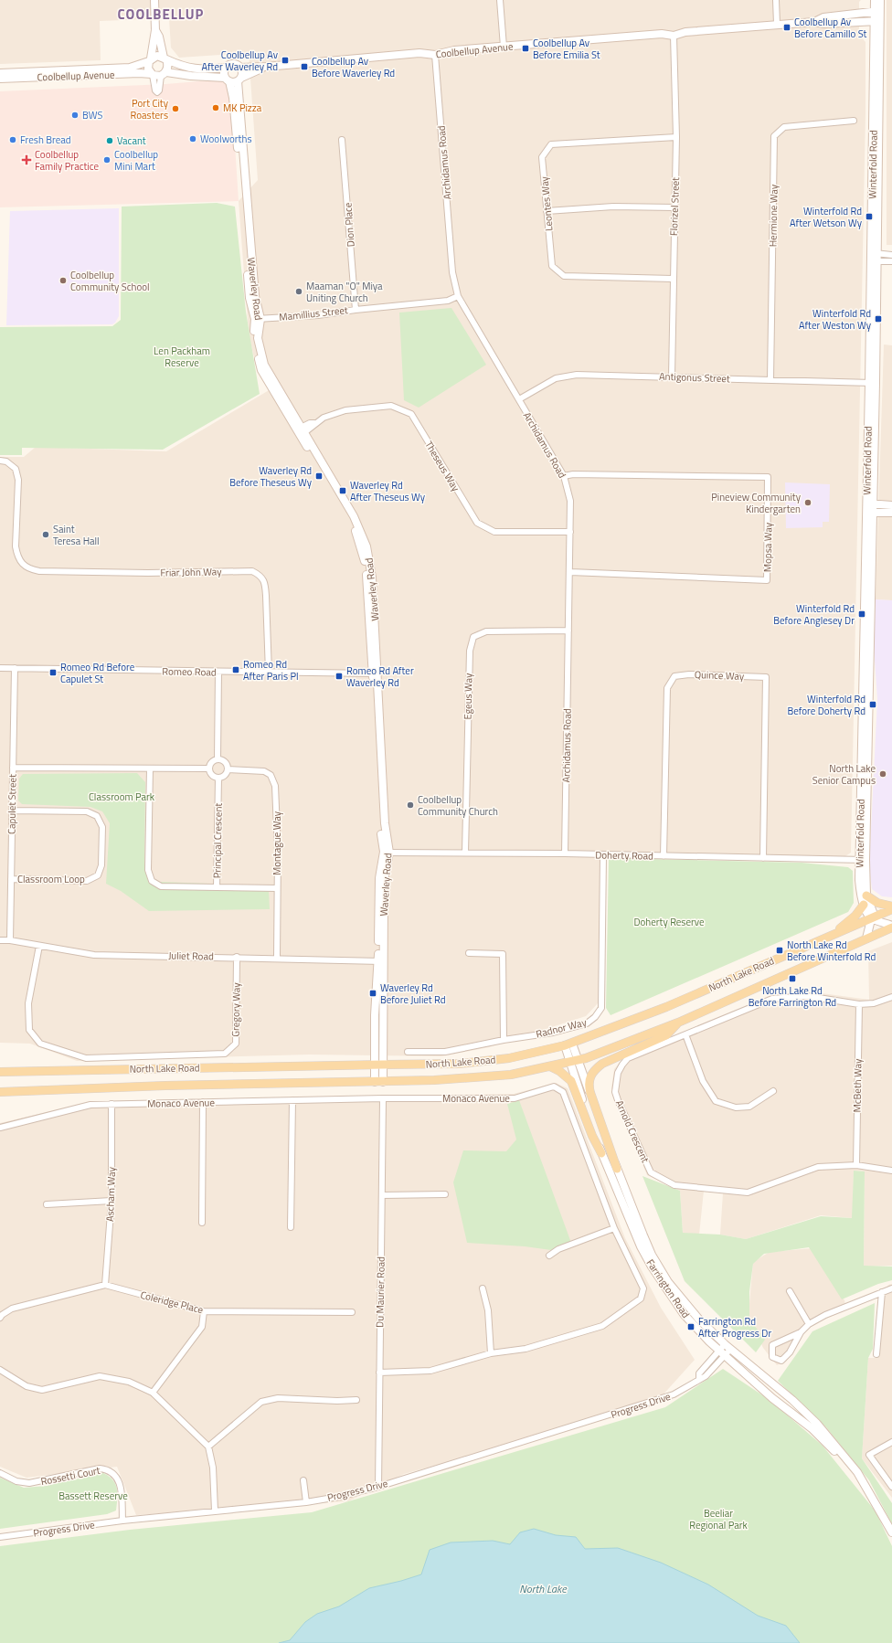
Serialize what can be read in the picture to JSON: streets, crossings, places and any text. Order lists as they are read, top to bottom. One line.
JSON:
{"streets":{"main road":["North Lake Road"],"street":["Coolbellup Avenue","Archidamus Road","Winterfold Road","Leontes Way","Florizel Street","Hermione Way","Dion Place","Waverley Road","Mamillius Street","Antigonus Street","Theseus Way","Mopsa Way","Friar John Way","Romeo Road","Quince Way","Egeus Way","Capulet Street","Principal Crescent","Montague Way","Doherty Road","Classroom Loop","Juliet Road","Gregory Way","Radnor Way","McBeth Way","Monaco Avenue","Arnold Crescent","Ascham Way","Farrington Road","Du Maurier Road","Coleridge Place","Progress Drive","Rossetti Court"]},"crossings":[["Coolbellup Avenue","Archidamus Road"],["Coolbellup Avenue","Winterfold Road"],["Coolbellup Avenue","Florizel Street"],["Coolbellup Avenue","Waverley Road"],["Archidamus Road","Mamillius Street"],["Archidamus Road","Antigonus Street"],["Archidamus Road","Theseus Way"],["Archidamus Road","Mopsa Way"],["Archidamus Road","Egeus Way"],["Archidamus Road","Doherty Road"],["Winterfold Road","Antigonus Street"],["Winterfold Road","Doherty Road"],["Winterfold Road","North Lake Road"],["Leontes Way","Florizel Street"],["Florizel Street","Antigonus Street"],["Hermione Way","Antigonus Street"],["Dion Place","Mamillius Street"],["Waverley Road","Mamillius Street"],["Waverley Road","Theseus Way"],["Waverley Road","Romeo Road"],["Waverley Road","Doherty Road"],["Waverley Road","Juliet Road"],["Waverley Road","North Lake Road"],["Friar John Way","Romeo Road"],["Romeo Road","Capulet Street"],["Quince Way","Doherty Road"],["Egeus Way","Doherty Road"],["Capulet Street","Classroom Loop"],["Capulet Street","Juliet Road"],["Principal Crescent","Montague Way"],["Montague Way","Juliet Road"],["Doherty Road","Radnor Way"],["Juliet Road","Gregory Way"],["North Lake Road","Farrington Road"],["McBeth Way","Arnold Crescent"],["Monaco Avenue","Ascham Way"],["Monaco Avenue","Du Maurier Road"],["Ascham Way","Coleridge Place"],["Farrington Road","Progress Drive"],["Du Maurier Road","Progress Drive"],["Progress Drive","Rossetti Court"]],"districts":["COOLBELLUP"],"water":["North Lake"],"parks":["Len Packham Reserve","Classroom Park","Doherty Reserve","Bassett Reserve","Beeliar Regional Park"],"places":{"transit":["Coolbellup Av Before Camillo St","Coolbellup Av Before Emilia St","Coolbellup Av After Waverley Rd","Coolbellup Av Before Waverley Rd","Winterfold Rd After Wetson Wy","Winterfold Rd After Weston Wy","Waverley Rd Before Theseus Wy","Waverley Rd After Theseus Wy","Winterfold Rd Before Anglesey Dr","Romeo Rd After Paris Pl","Romeo Rd Before Capulet St","Romeo Rd After Waverley Rd","Winterfold Rd Before Doherty Rd","North Lake Rd Before Winterfold Rd","North Lake Rd Before Farrington Rd","Waverley Rd Before Juliet Rd","Farrington Rd After Progress Dr"],"other":["MK Pizza","Port City Roasters","BWS","Woolworths","Fresh Bread","Vacant","Coolbellup Mini Mart","Coolbellup Community School","Maaman \"O\" Miya Uniting Church","Pineview Community Kindergarten","Saint Teresa Hall","North Lake Senior Campus","Coolbellup Community Church"],"health":["Coolbellup Family Practice"]}}
